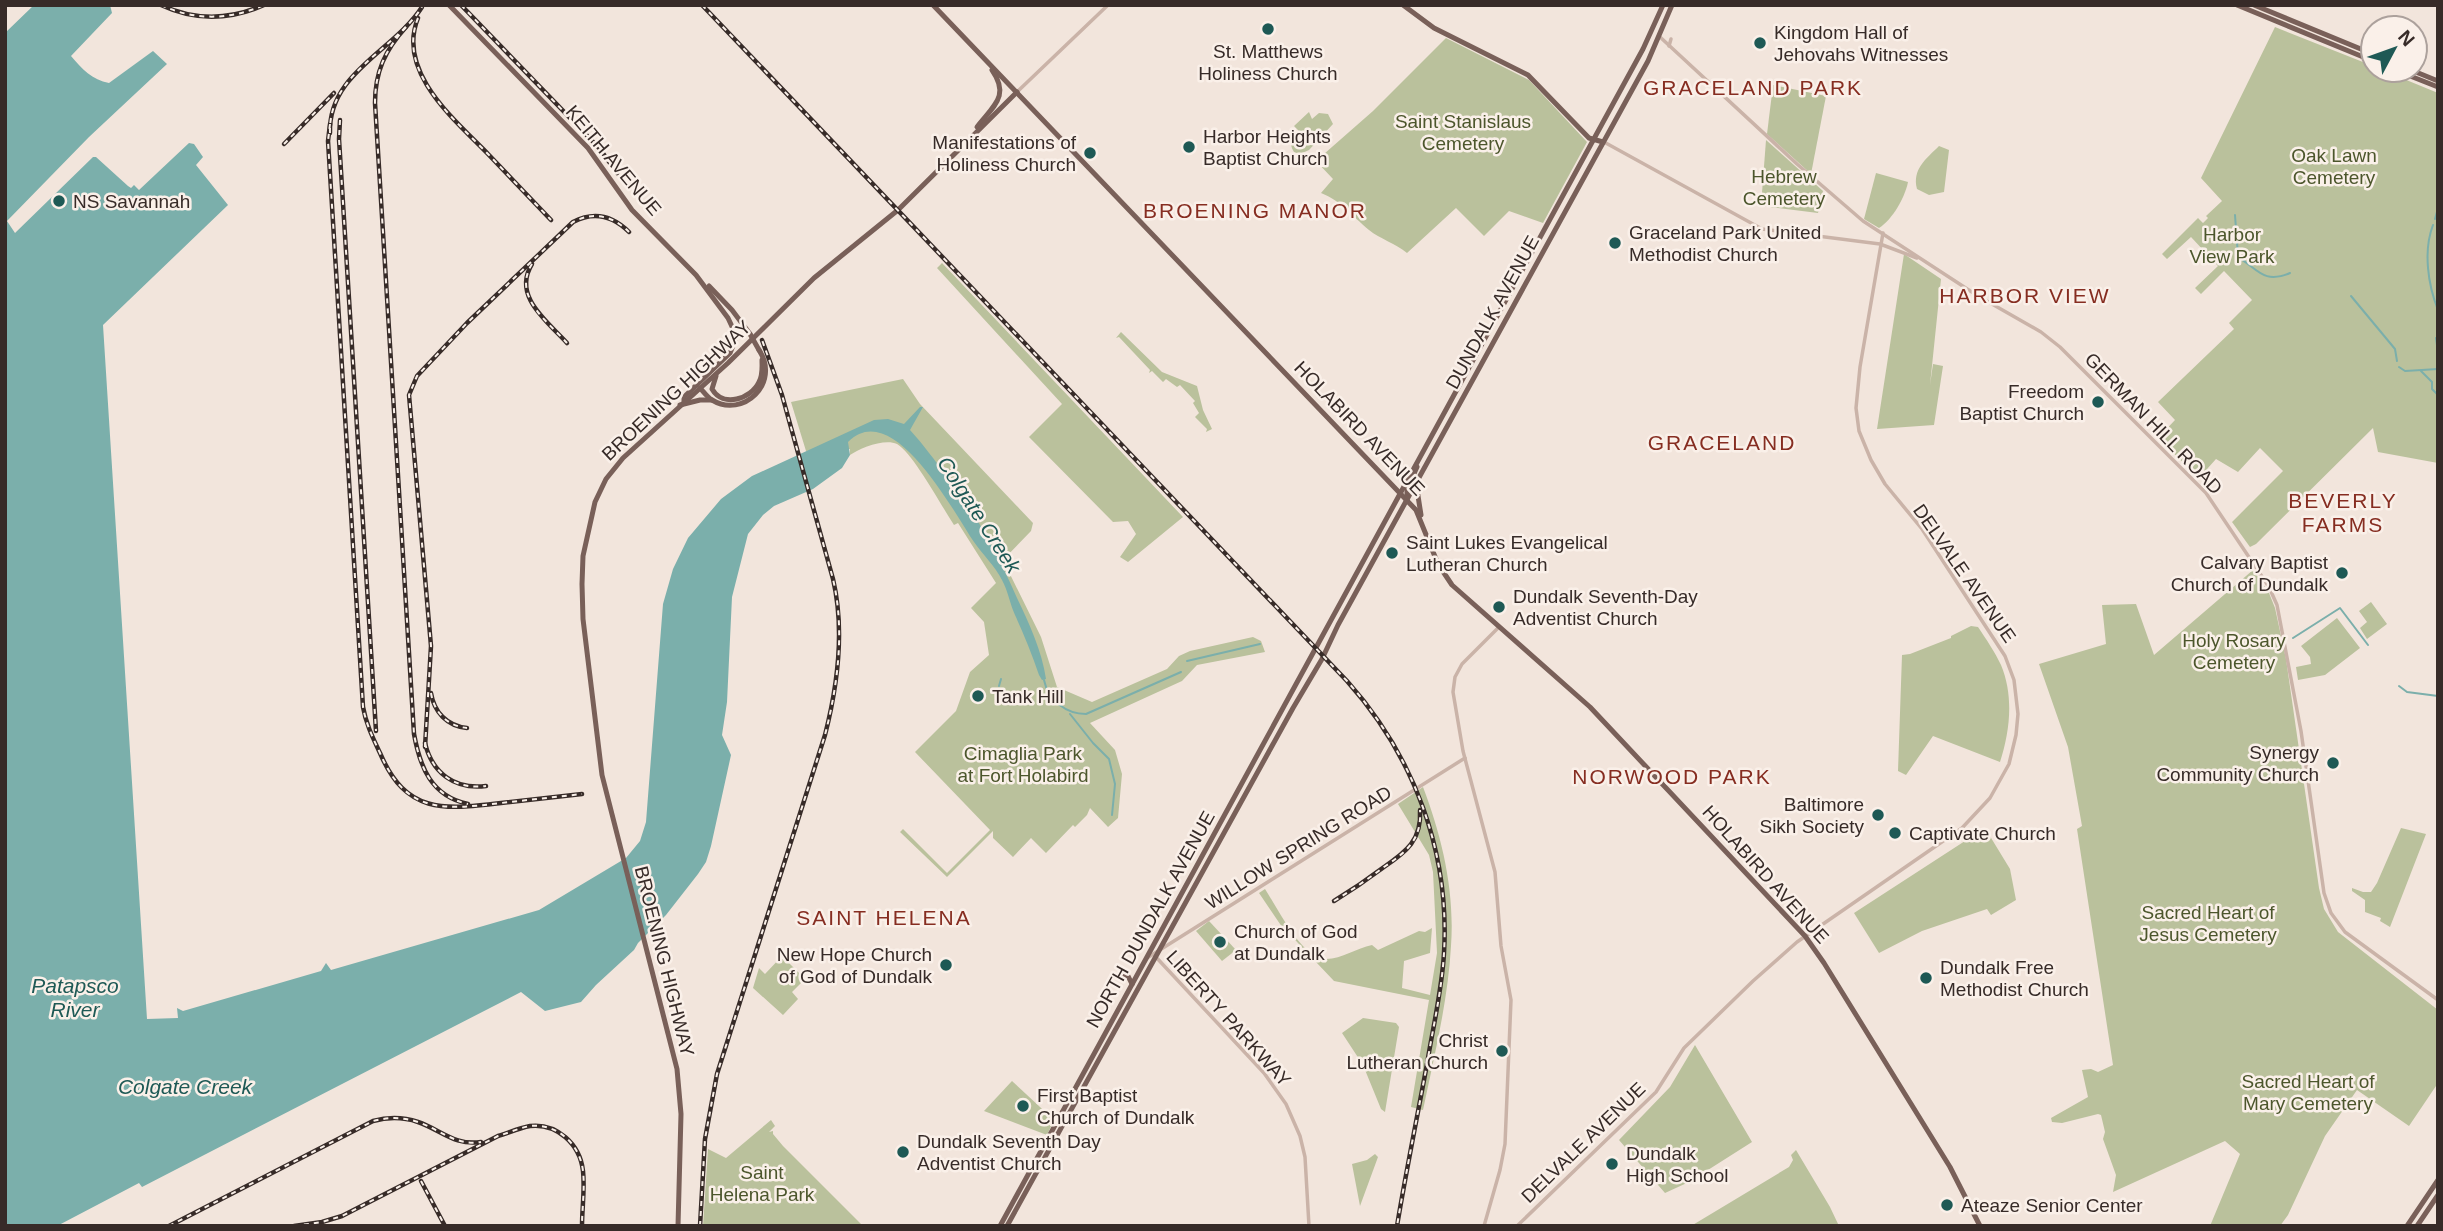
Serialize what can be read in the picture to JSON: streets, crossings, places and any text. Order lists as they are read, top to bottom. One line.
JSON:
{"streets":{"main road":["KEITH AVENUE","DUNDALK AVENUE","BROENING HIGHWAY","HOLABIRD AVENUE","NORTH DUNDALK AVENUE"],"street":["GERMAN HILL ROAD","DELVALE AVENUE","WILLOW SPRING ROAD","LIBERTY PARKWAY"]},"crossings":[["KEITH AVENUE","BROENING HIGHWAY"],["DUNDALK AVENUE","GERMAN HILL ROAD"],["DUNDALK AVENUE","HOLABIRD AVENUE"],["DUNDALK AVENUE","NORTH DUNDALK AVENUE"],["BROENING HIGHWAY","HOLABIRD AVENUE"],["GERMAN HILL ROAD","DELVALE AVENUE"],["HOLABIRD AVENUE","DELVALE AVENUE"],["WILLOW SPRING ROAD","NORTH DUNDALK AVENUE"],["WILLOW SPRING ROAD","LIBERTY PARKWAY"],["NORTH DUNDALK AVENUE","LIBERTY PARKWAY"]],"districts":["GRACELAND PARK","BROENING MANOR","HARBOR VIEW","GRACELAND","BEVERLY FARMS","NORWOOD PARK","SAINT HELENA"],"water":["Colgate Creek","Patapsco River"],"parks":["Saint Stanislaus Cemetery","Oak Lawn Cemetery","Hebrew Cemetery","Harbor View Park","Holy Rosary Cemetery","Cimaglia Park at Fort Holabird","Sacred Heart of Jesus Cemetery","Sacred Heart of Mary Cemetery","Saint Helena Park"],"places":["St. Matthews Holiness Church","Kingdom Hall of Jehovahs Witnesses","Harbor Heights Baptist Church","Manifestations of Holiness Church","NS Savannah","Graceland Park United Methodist Church","Freedom Baptist Church","Saint Lukes Evangelical Lutheran Church","Calvary Baptist Church of Dundalk","Dundalk Seventh-Day Adventist Church","Tank Hill","Synergy Community Church","Baltimore Sikh Society","Captivate Church","Church of God at Dundalk","New Hope Church of God of Dundalk","Dundalk Free Methodist Church","Christ Lutheran Church","First Baptist Church of Dundalk","Dundalk Seventh Day Adventist Church","Dundalk High School","Ateaze Senior Center"],"north":"top right"}
